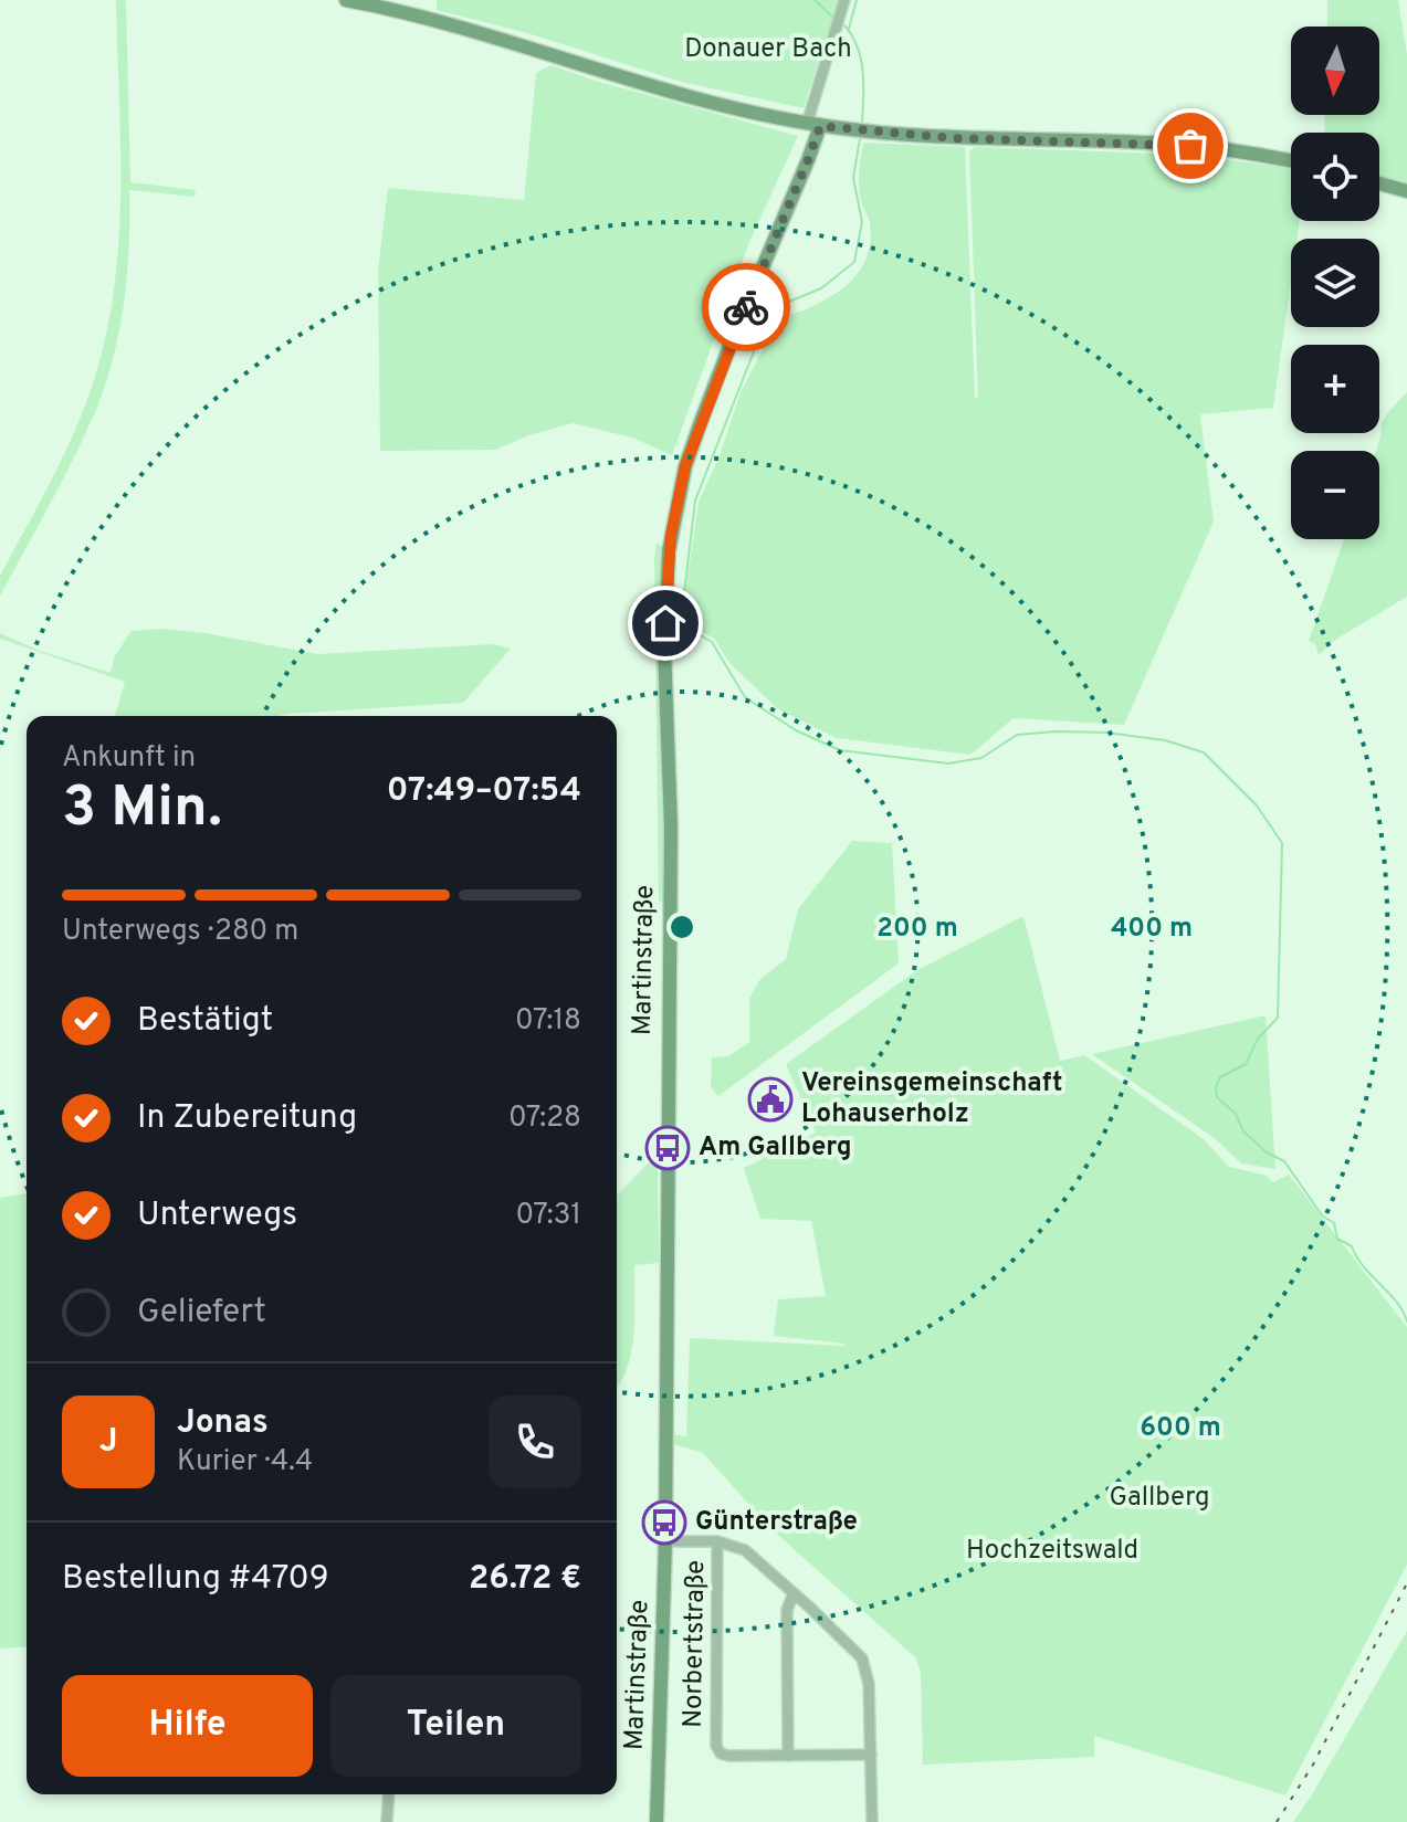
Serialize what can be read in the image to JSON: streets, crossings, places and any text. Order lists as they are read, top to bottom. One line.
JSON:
{"streets":{"street":["Martinstraße","Norbertstraße"]},"parks":["Donauer Bach","Gallberg","Hochzeitswald"],"places":{"public building":["Vereinsgemeinschaft Lohauserholz"],"bus stop":["Am Gallberg","Günterstraße"]},"north":"bottom","page":{"map_buttons":["+","−"],"heading":["3 Min.","Ankunft in","07:49–07:54"],"panel":["Jonas","Kurier · 4.4","Bestellung #4709","26.72 €"],"bar":"Unterwegs · 280 m","list":[["Bestätigt","07:18"],["In Zubereitung","07:28"],["Unterwegs","07:31"],"Geliefert"],"round":"J","buttons":["Hilfe","Teilen"]},"rings":["200 m","400 m","600 m"]}
